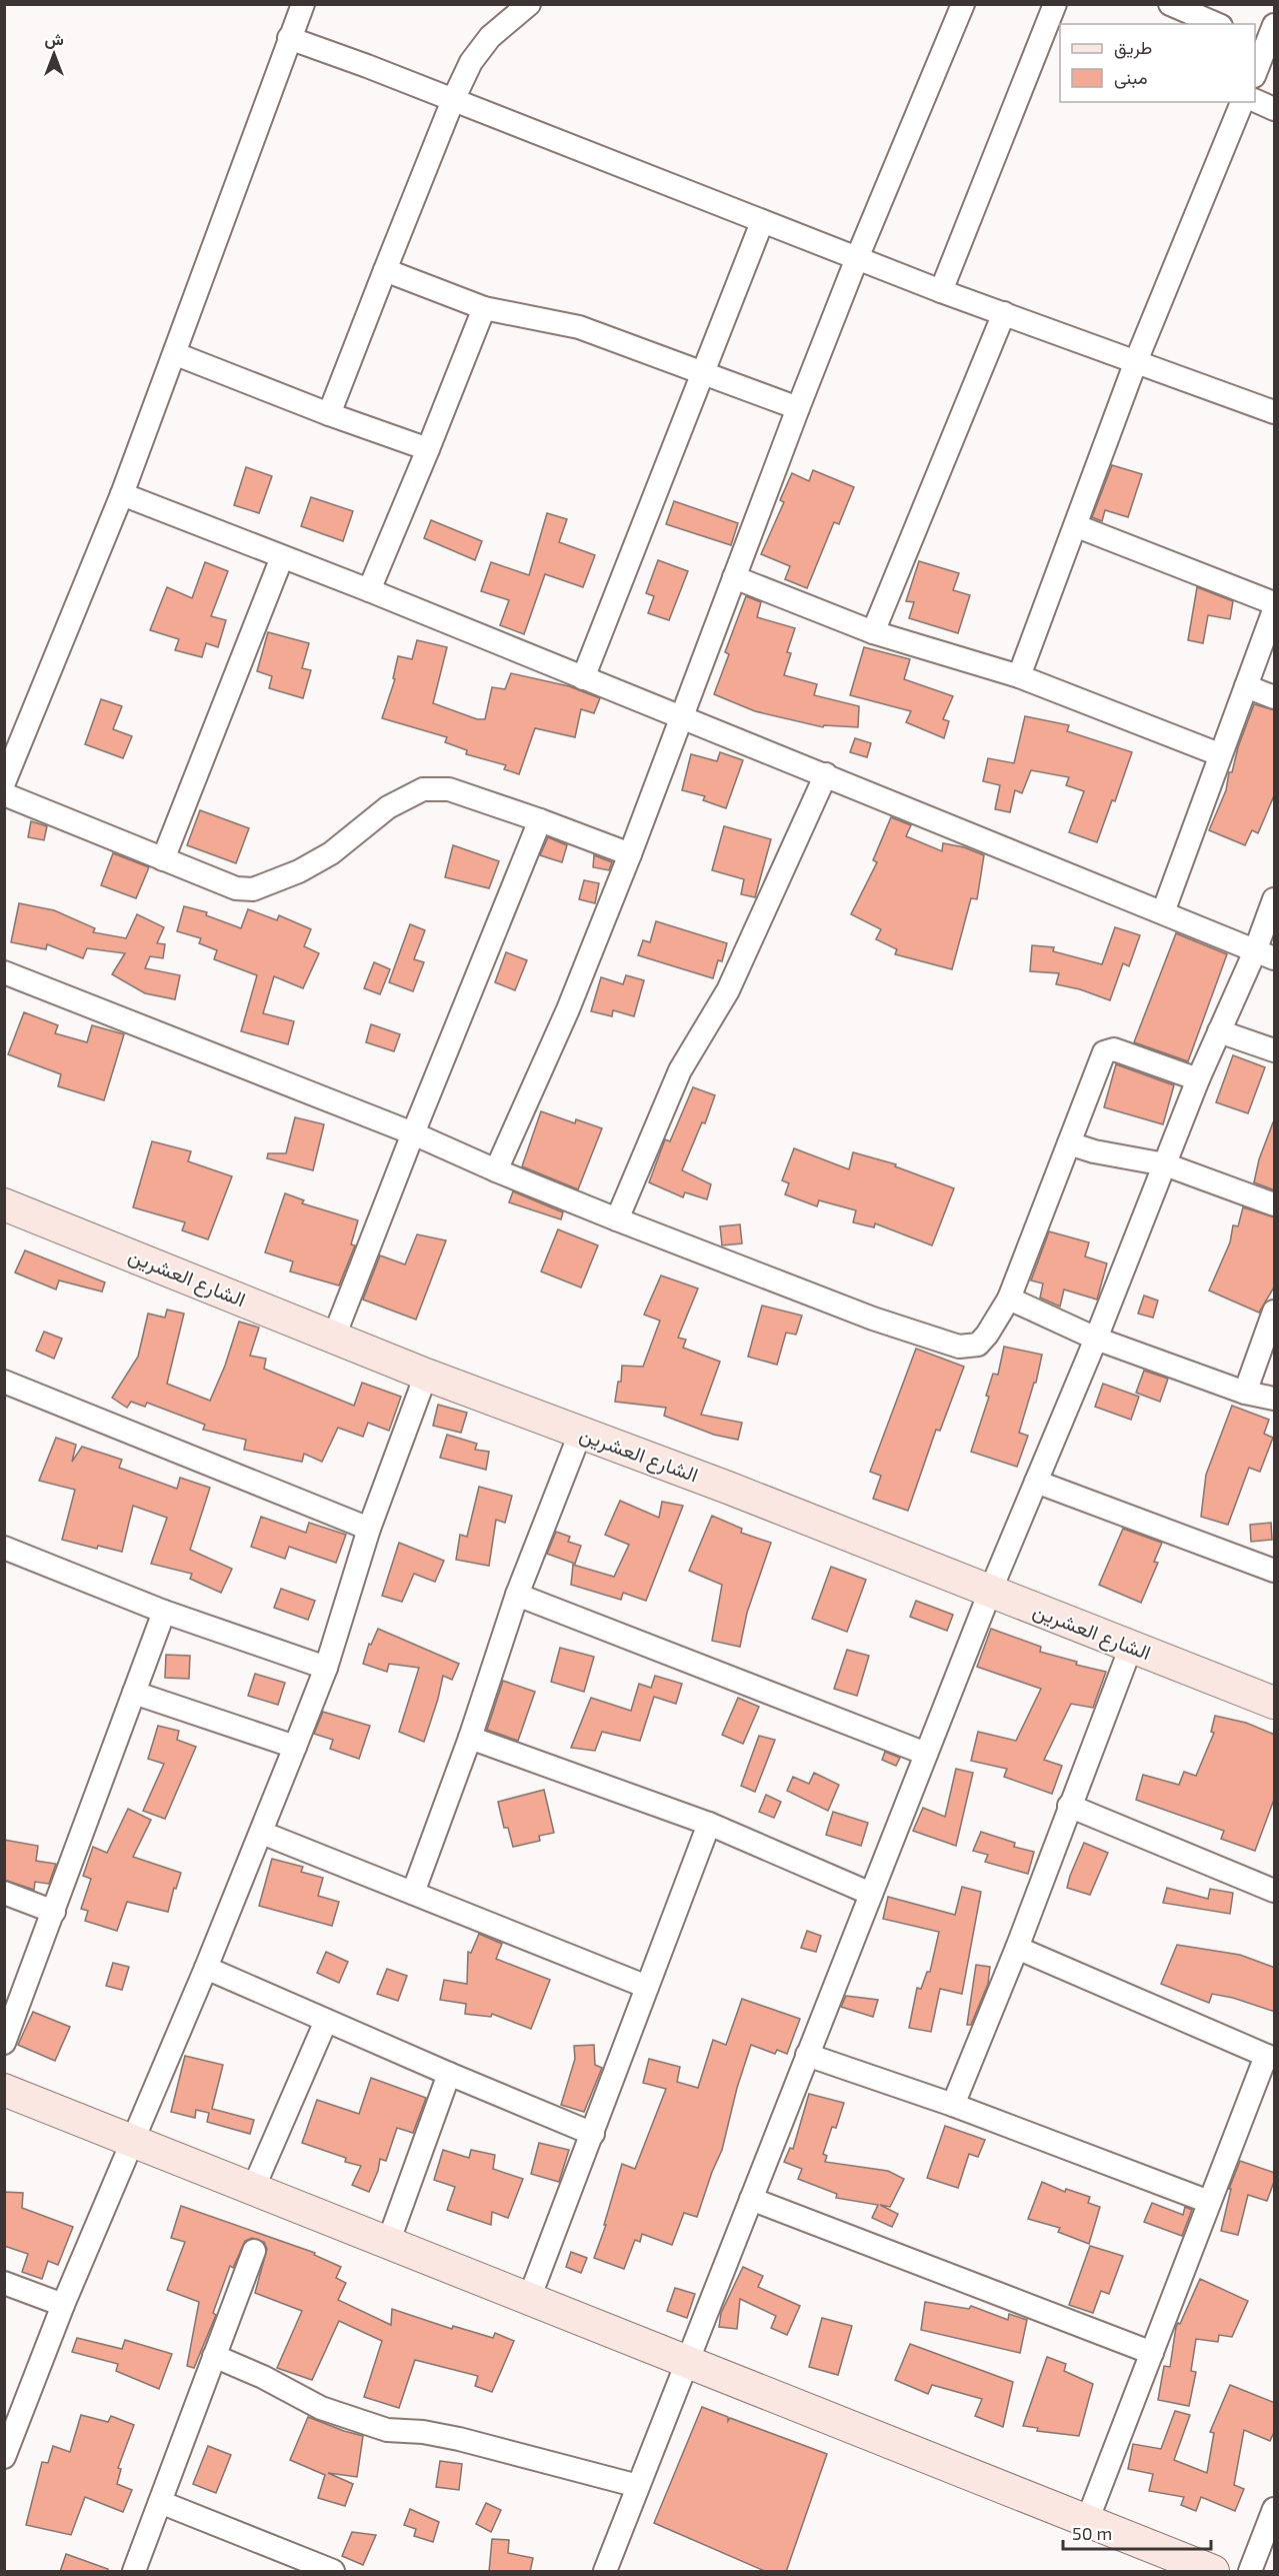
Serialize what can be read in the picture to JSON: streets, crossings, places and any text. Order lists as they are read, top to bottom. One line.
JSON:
{"streets":{"street":["الشارع العشرين"]},"legend":["طريق","مبنى"],"scale_bar":"50 m","north":"top"}
